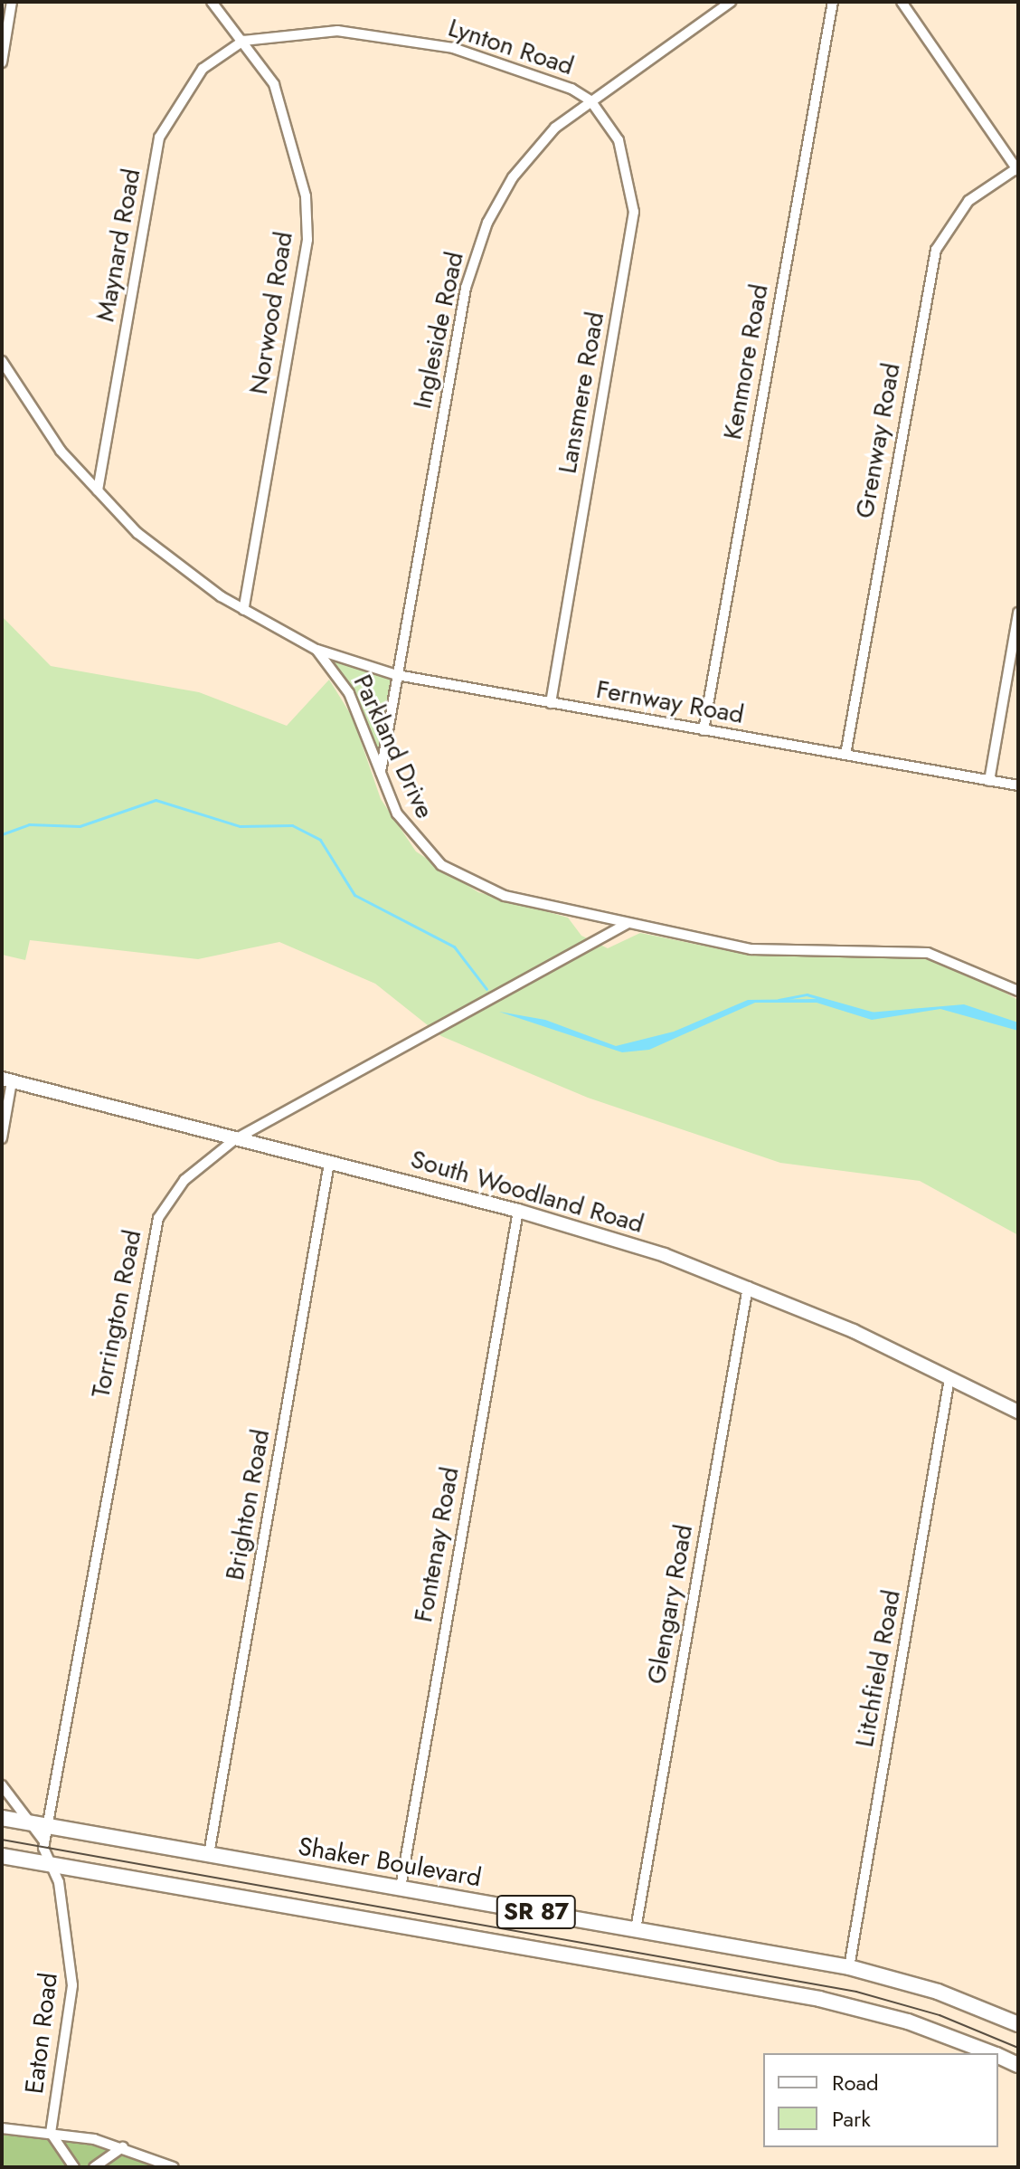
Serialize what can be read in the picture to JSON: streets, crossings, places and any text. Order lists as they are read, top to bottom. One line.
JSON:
{"streets":{"main road":["Shaker Boulevard","SR 87"],"street":["Lynton Road","Maynard Road","Norwood Road","Ingleside Road","Kenmore Road","Lansmere Road","Grenway Road","Fernway Road","Parkland Drive","South Woodland Road","Torrington Road","Brighton Road","Fontenay Road","Glengary Road","Litchfield Road","Eaton Road"]},"crossings":[["Lynton Road","Maynard Road"],["Lynton Road","Norwood Road"],["Lynton Road","Ingleside Road"],["Lynton Road","Lansmere Road"],["Maynard Road","Norwood Road"],["Maynard Road","Parkland Drive"],["Norwood Road","Parkland Drive"],["Ingleside Road","Lansmere Road"],["Ingleside Road","Fernway Road"],["Ingleside Road","Parkland Drive"],["Kenmore Road","Fernway Road"],["Lansmere Road","Fernway Road"],["Grenway Road","Fernway Road"],["Fernway Road","Parkland Drive"],["Parkland Drive","Torrington Road"],["South Woodland Road","Torrington Road"],["South Woodland Road","Brighton Road"],["South Woodland Road","Fontenay Road"],["South Woodland Road","Glengary Road"],["South Woodland Road","Litchfield Road"],["Torrington Road","Shaker Boulevard"],["Torrington Road","Eaton Road"],["Brighton Road","Shaker Boulevard"],["Fontenay Road","Shaker Boulevard"],["Glengary Road","Shaker Boulevard"],["Litchfield Road","Shaker Boulevard"],["Shaker Boulevard","Eaton Road"],["SR 87","Eaton Road"]],"legend":["Road","Park"]}
